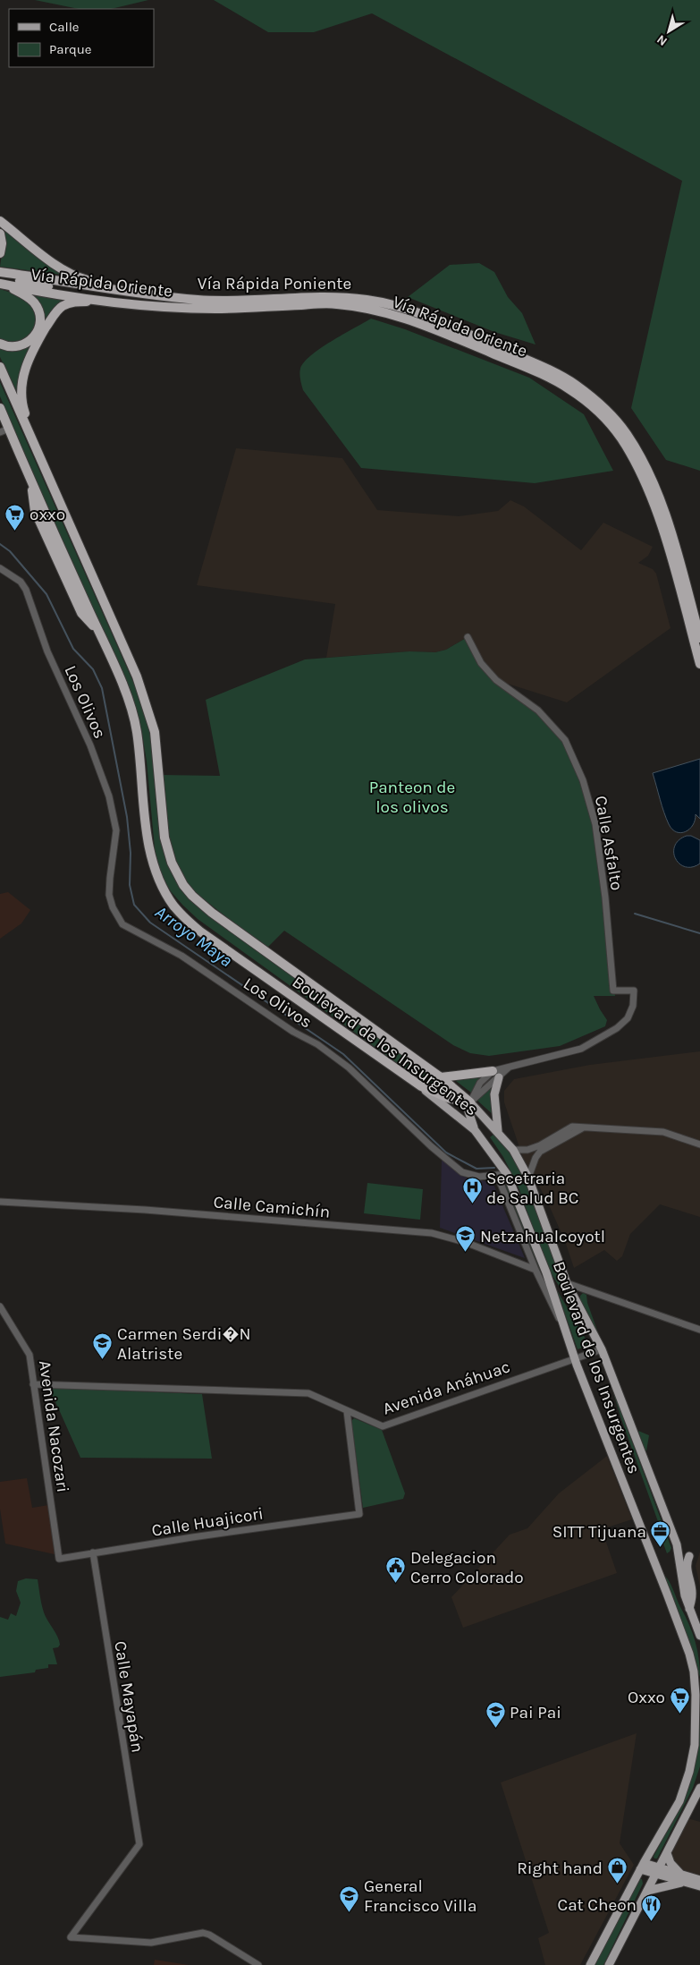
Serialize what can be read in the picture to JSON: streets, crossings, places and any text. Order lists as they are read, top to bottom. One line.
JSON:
{"streets":{"highway":["Vía Rápida Oriente","Vía Rápida Poniente","Boulevard de los Insurgentes"],"street":["Los Olivos","Calle Asfalto","Calle Camichín","Avenida Anáhuac","Avenida Nacozari","Calle Huajicori","Calle Mayapán"]},"crossings":[["Los Olivos","Boulevard de los Insurgentes"],["Boulevard de los Insurgentes","Avenida Anáhuac"],["Avenida Anáhuac","Avenida Nacozari"],["Avenida Anáhuac","Calle Huajicori"],["Avenida Nacozari","Calle Huajicori"],["Calle Huajicori","Calle Mayapán"]],"water":["Arroyo Maya"],"parks":["Panteon de los olivos"],"places":{"supermarket":["oxxo","Oxxo"],"hospital":["Secetraria de Salud BC"],"school or university":["Netzahualcoyotl","Carmen Serdi�N Alatriste","Pai Pai","General Francisco Villa"],"office":["SITT Tijuana"],"public building":["Delegacion Cerro Colorado"],"shop":["Right hand"],"restaurant":["Cat Cheon"]},"legend":["Calle","Parque"],"north":"bottom left"}
